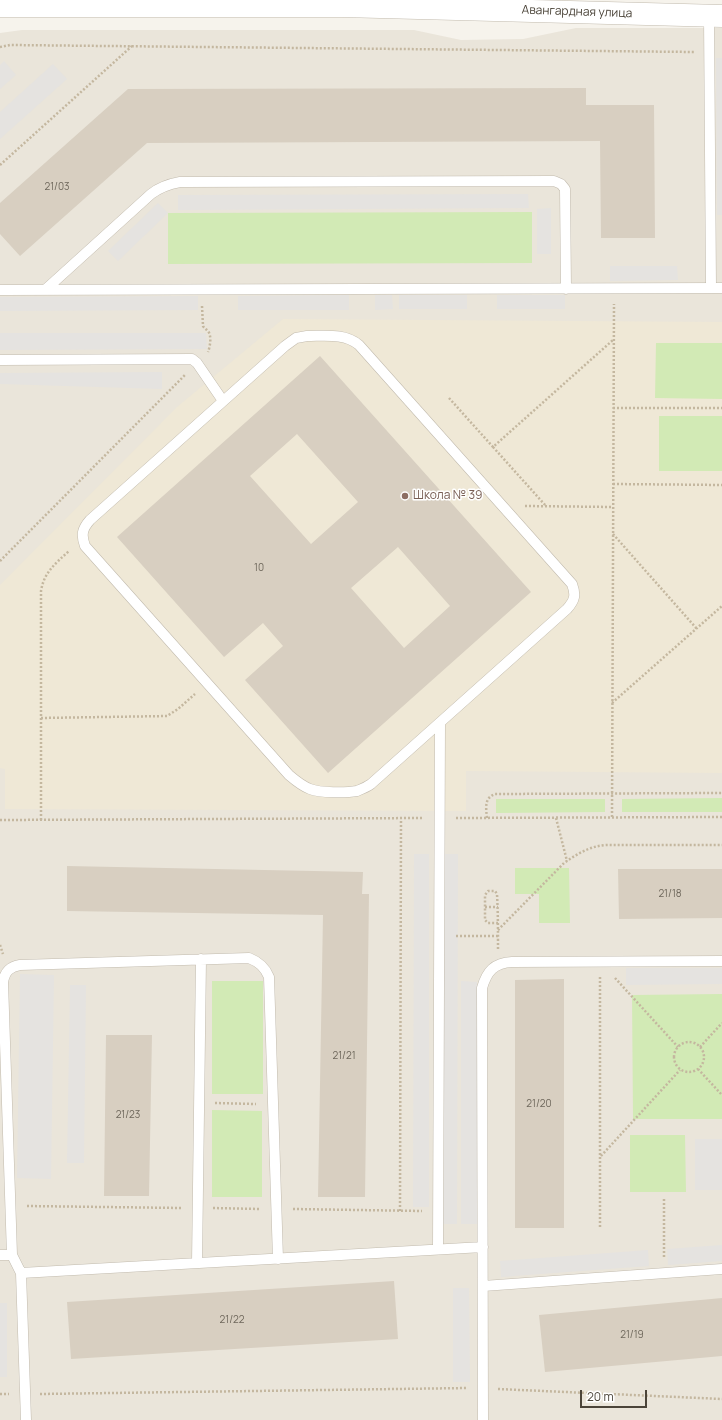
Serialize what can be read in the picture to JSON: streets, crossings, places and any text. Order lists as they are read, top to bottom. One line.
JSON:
{"streets":{"street":["Авангардная улица"]},"places":["Школа № 39"],"house_numbers":["21/03","10","21/18","21/21","21/20","21/23","21/22","21/19"],"scale_bar":"20 m"}
